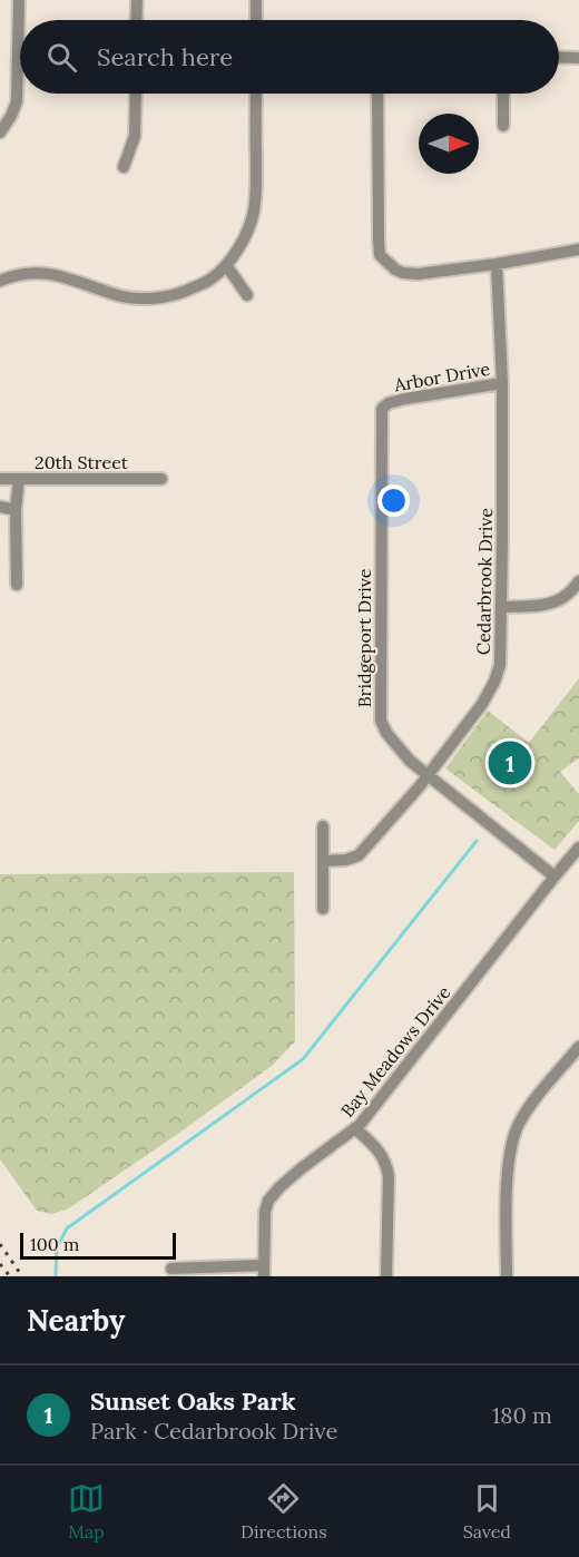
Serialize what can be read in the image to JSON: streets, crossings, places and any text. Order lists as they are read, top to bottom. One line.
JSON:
{"streets":{"street":["Arbor Drive","20th Street","Cedarbrook Drive","Bridgeport Drive","Bay Meadows Drive"]},"crossings":[["Arbor Drive","Cedarbrook Drive"],["Arbor Drive","Bridgeport Drive"],["Cedarbrook Drive","Bridgeport Drive"],["Bridgeport Drive","Bay Meadows Drive"]],"scale_bar":"100 m","north":"right","page":{"search":"Search here","pins":"1","scale":"100 m","heading":"Nearby","list":[{"mark":"1","name":"Sunset Oaks Park","note":"Park · Cedarbrook Drive","value":"180 m"}],"nav":["Map","Directions","Saved"]}}
